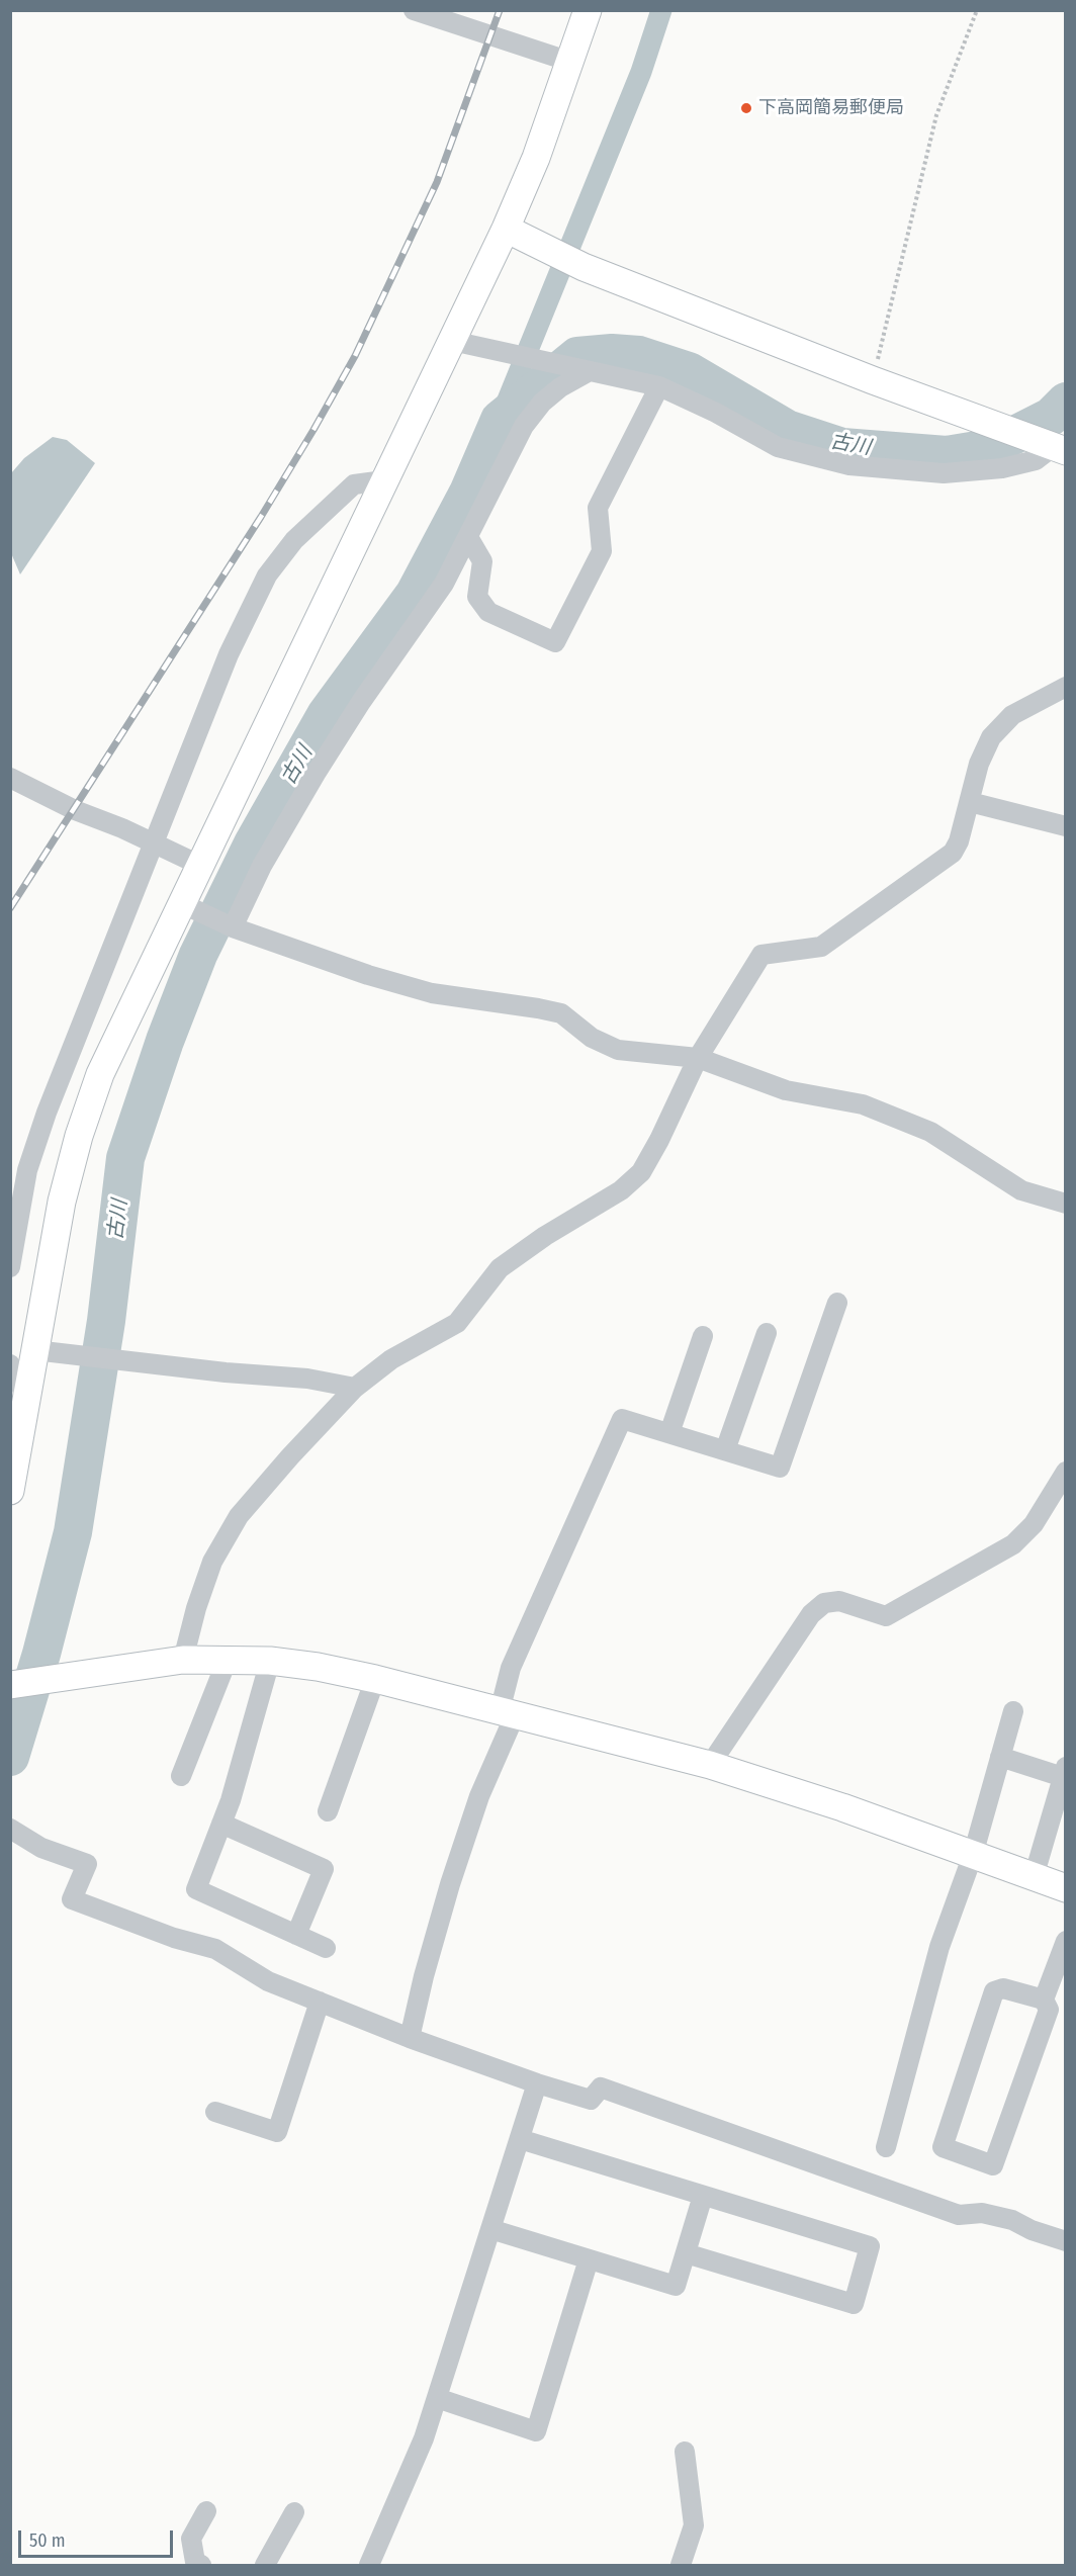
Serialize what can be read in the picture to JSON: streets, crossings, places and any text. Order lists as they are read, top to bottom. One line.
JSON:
{"water":["古川"],"places":["下高岡簡易郵便局"],"scale_bar":"50 m"}
